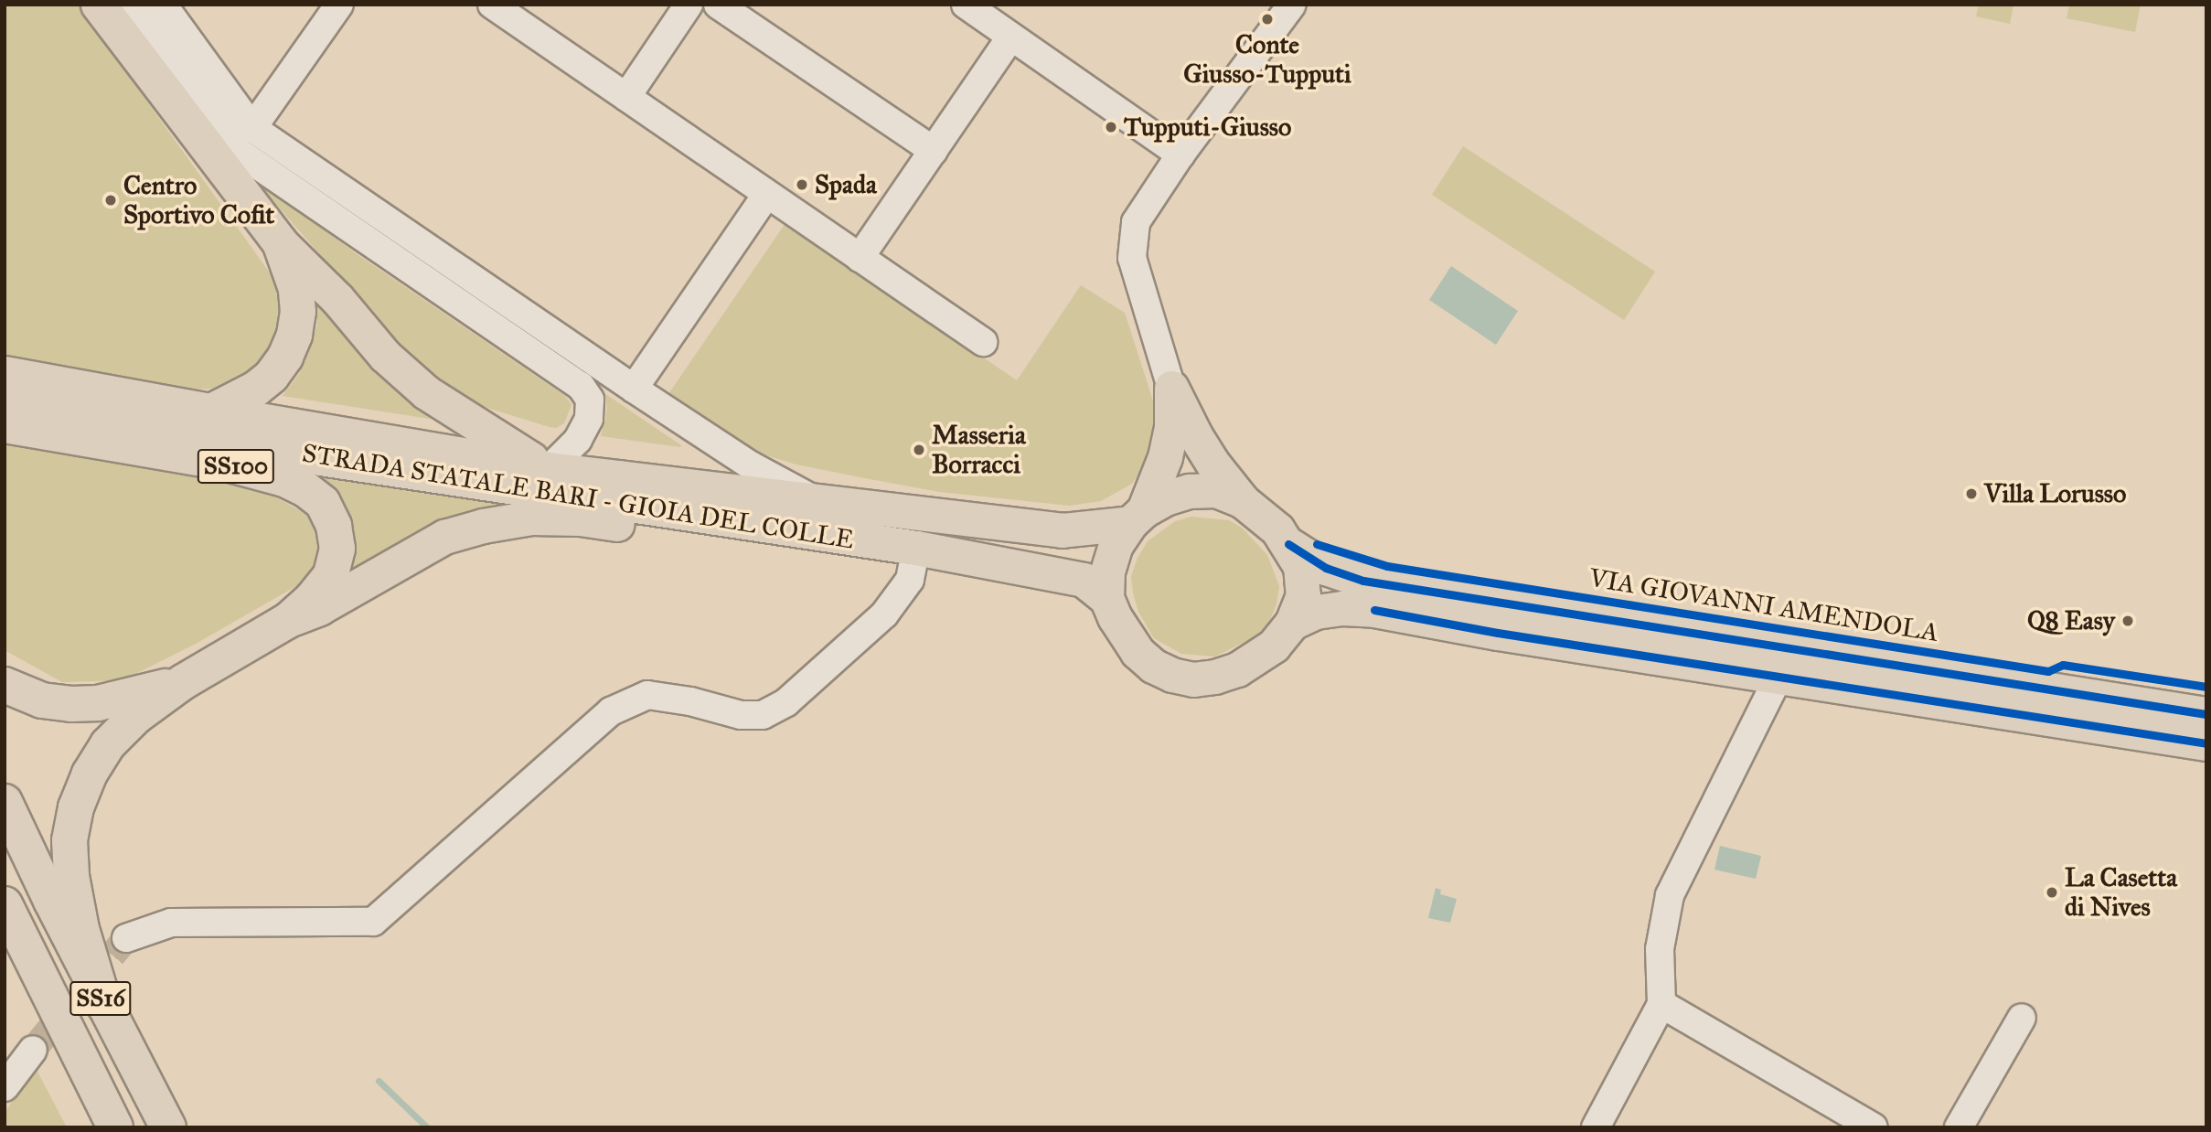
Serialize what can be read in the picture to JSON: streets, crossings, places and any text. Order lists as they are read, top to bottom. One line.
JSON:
{"streets":{"highway":["SS100","SS16"],"main road":["STRADA STATALE BARI - GIOIA DEL COLLE","VIA GIOVANNI AMENDOLA"]},"crossings":[["SS100","STRADA STATALE BARI - GIOIA DEL COLLE"],["STRADA STATALE BARI - GIOIA DEL COLLE","VIA GIOVANNI AMENDOLA"]],"places":["Conte Giusso-Tupputi","Tupputi-Giusso","Spada","Centro Sportivo Cofit","Masseria Borracci","Villa Lorusso","Q8 Easy","La Casetta di Nives"]}
